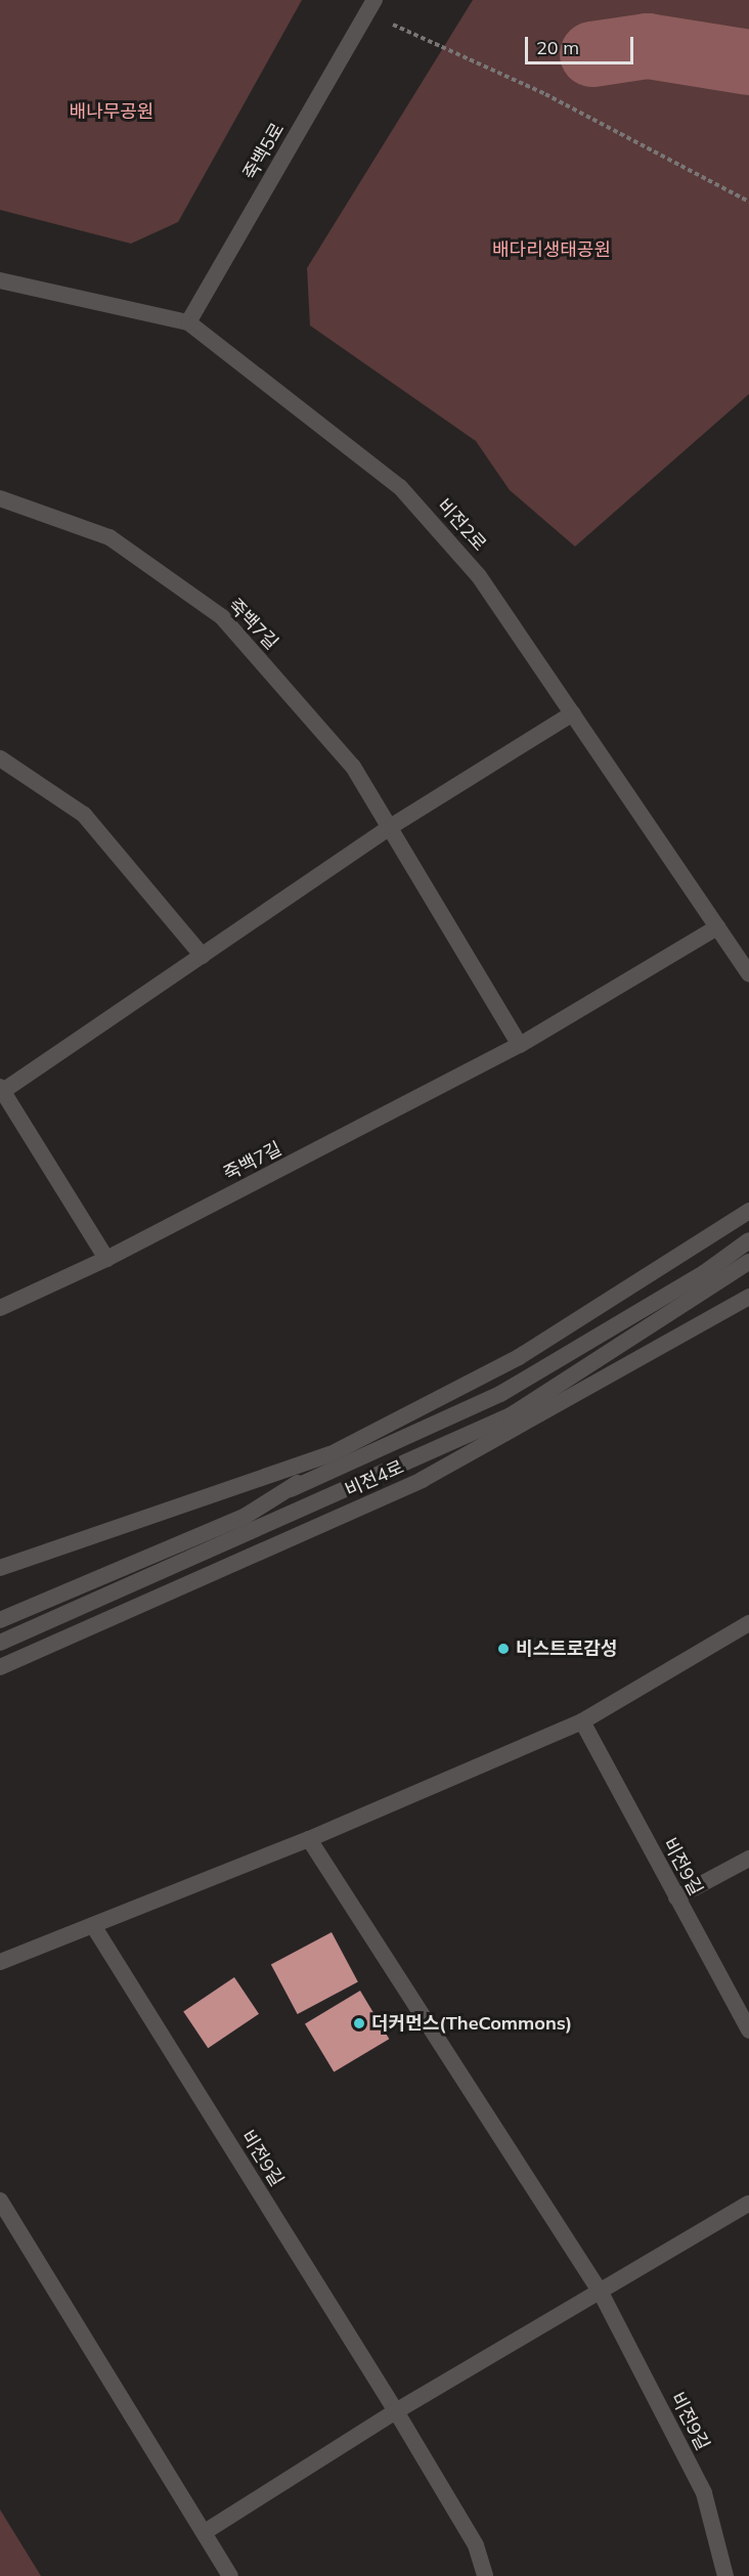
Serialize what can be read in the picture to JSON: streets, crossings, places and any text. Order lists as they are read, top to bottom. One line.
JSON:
{"streets":{"street":["죽백5로","비전2로","죽백7길","비전4로","비전9길"]},"crossings":[["죽백5로","비전2로"]],"parks":["배나무공원","배다리생태공원"],"places":["비스트로감성","더커먼스(TheCommons)"],"scale_bar":"20 m"}
